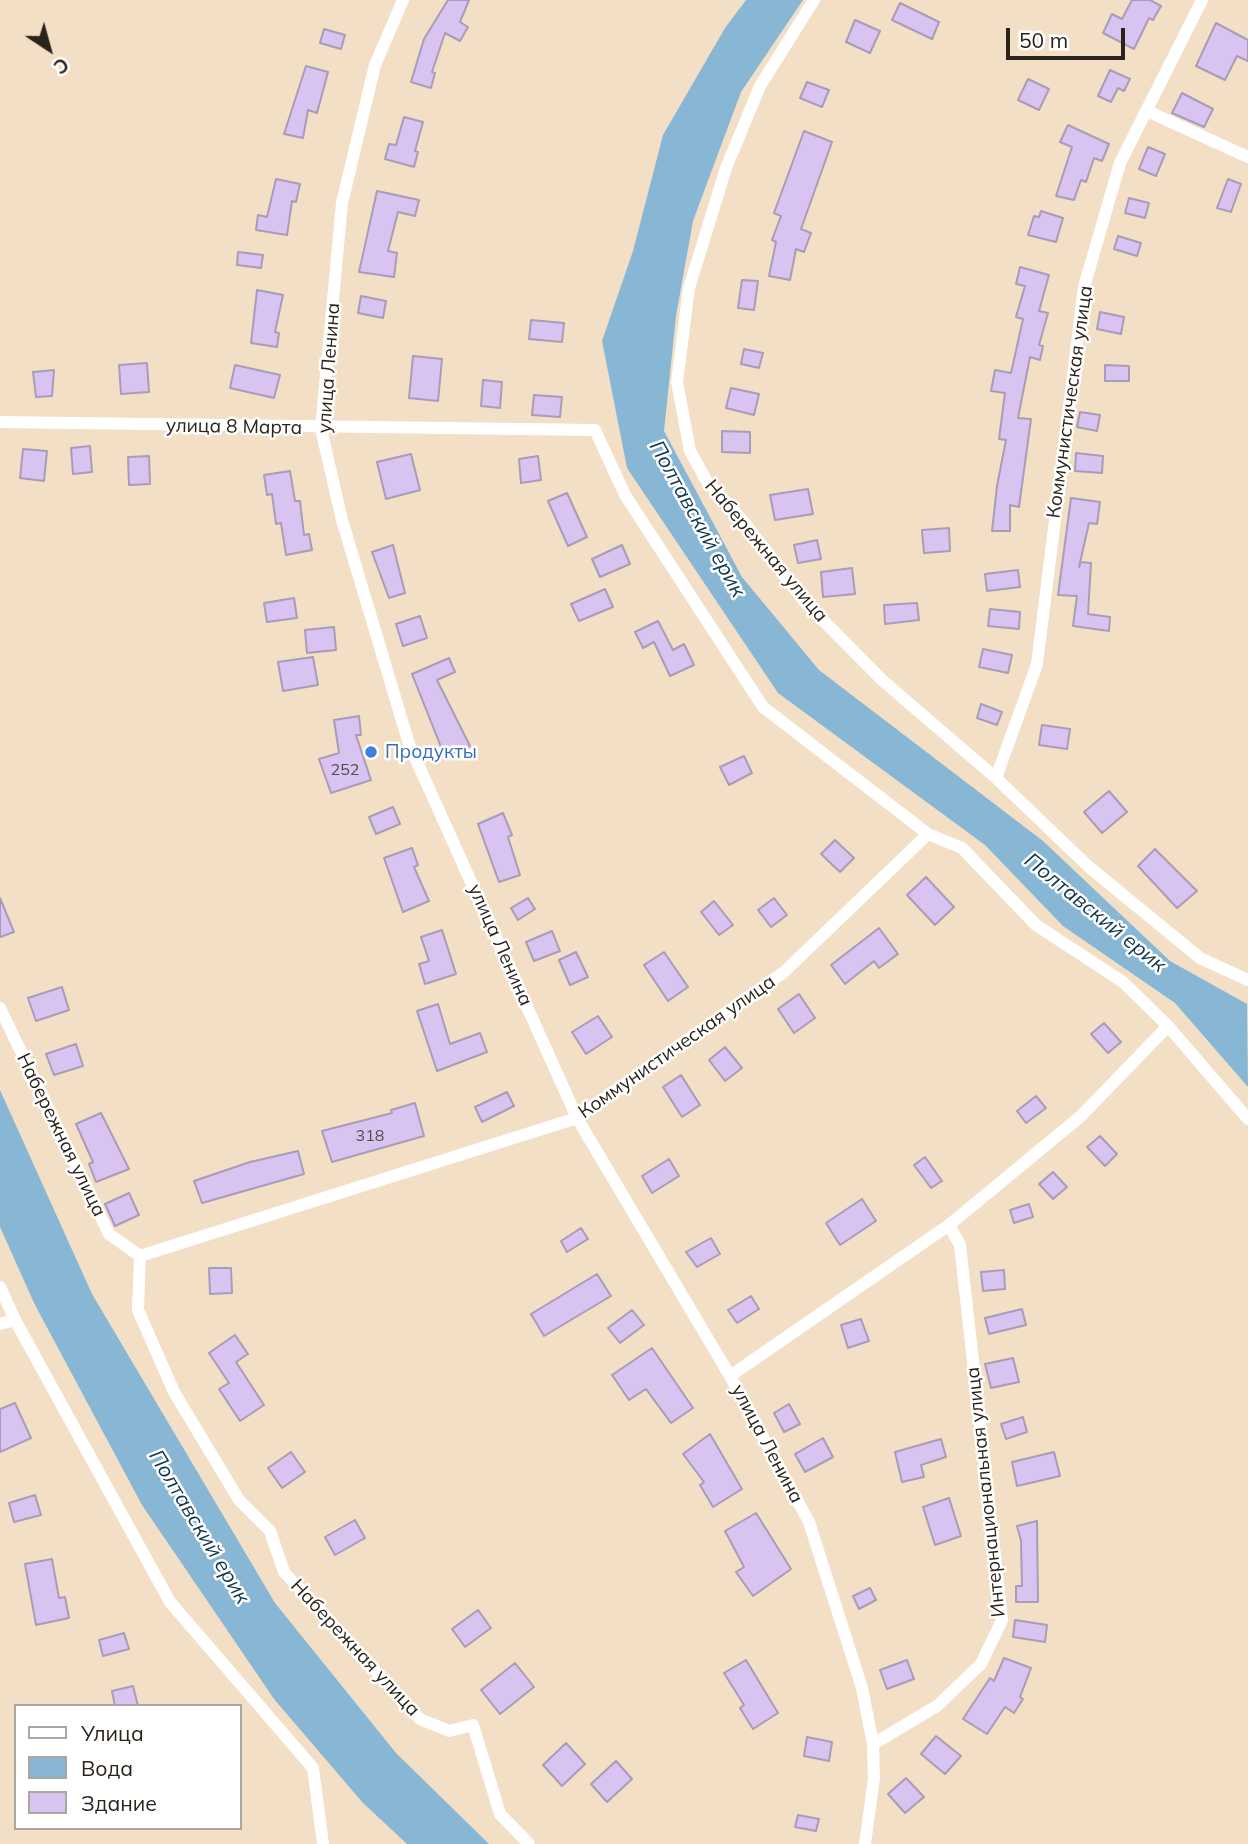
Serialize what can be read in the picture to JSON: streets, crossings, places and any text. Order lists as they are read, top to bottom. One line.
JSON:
{"streets":{"street":["улица Ленина","Коммунистическая улица","улица 8 Марта","Набережная улица","Интернациональная улица"]},"crossings":[["улица Ленина","Коммунистическая улица"],["улица Ленина","улица 8 Марта"],["улица Ленина","Интернациональная улица"],["Коммунистическая улица","улица 8 Марта"],["Коммунистическая улица","Набережная улица"]],"water":["Полтавский ерик"],"places":["Продукты"],"house_numbers":["252","318"],"legend":["Улица","Вода","Здание"],"scale_bar":"50 m","north":"bottom right"}
